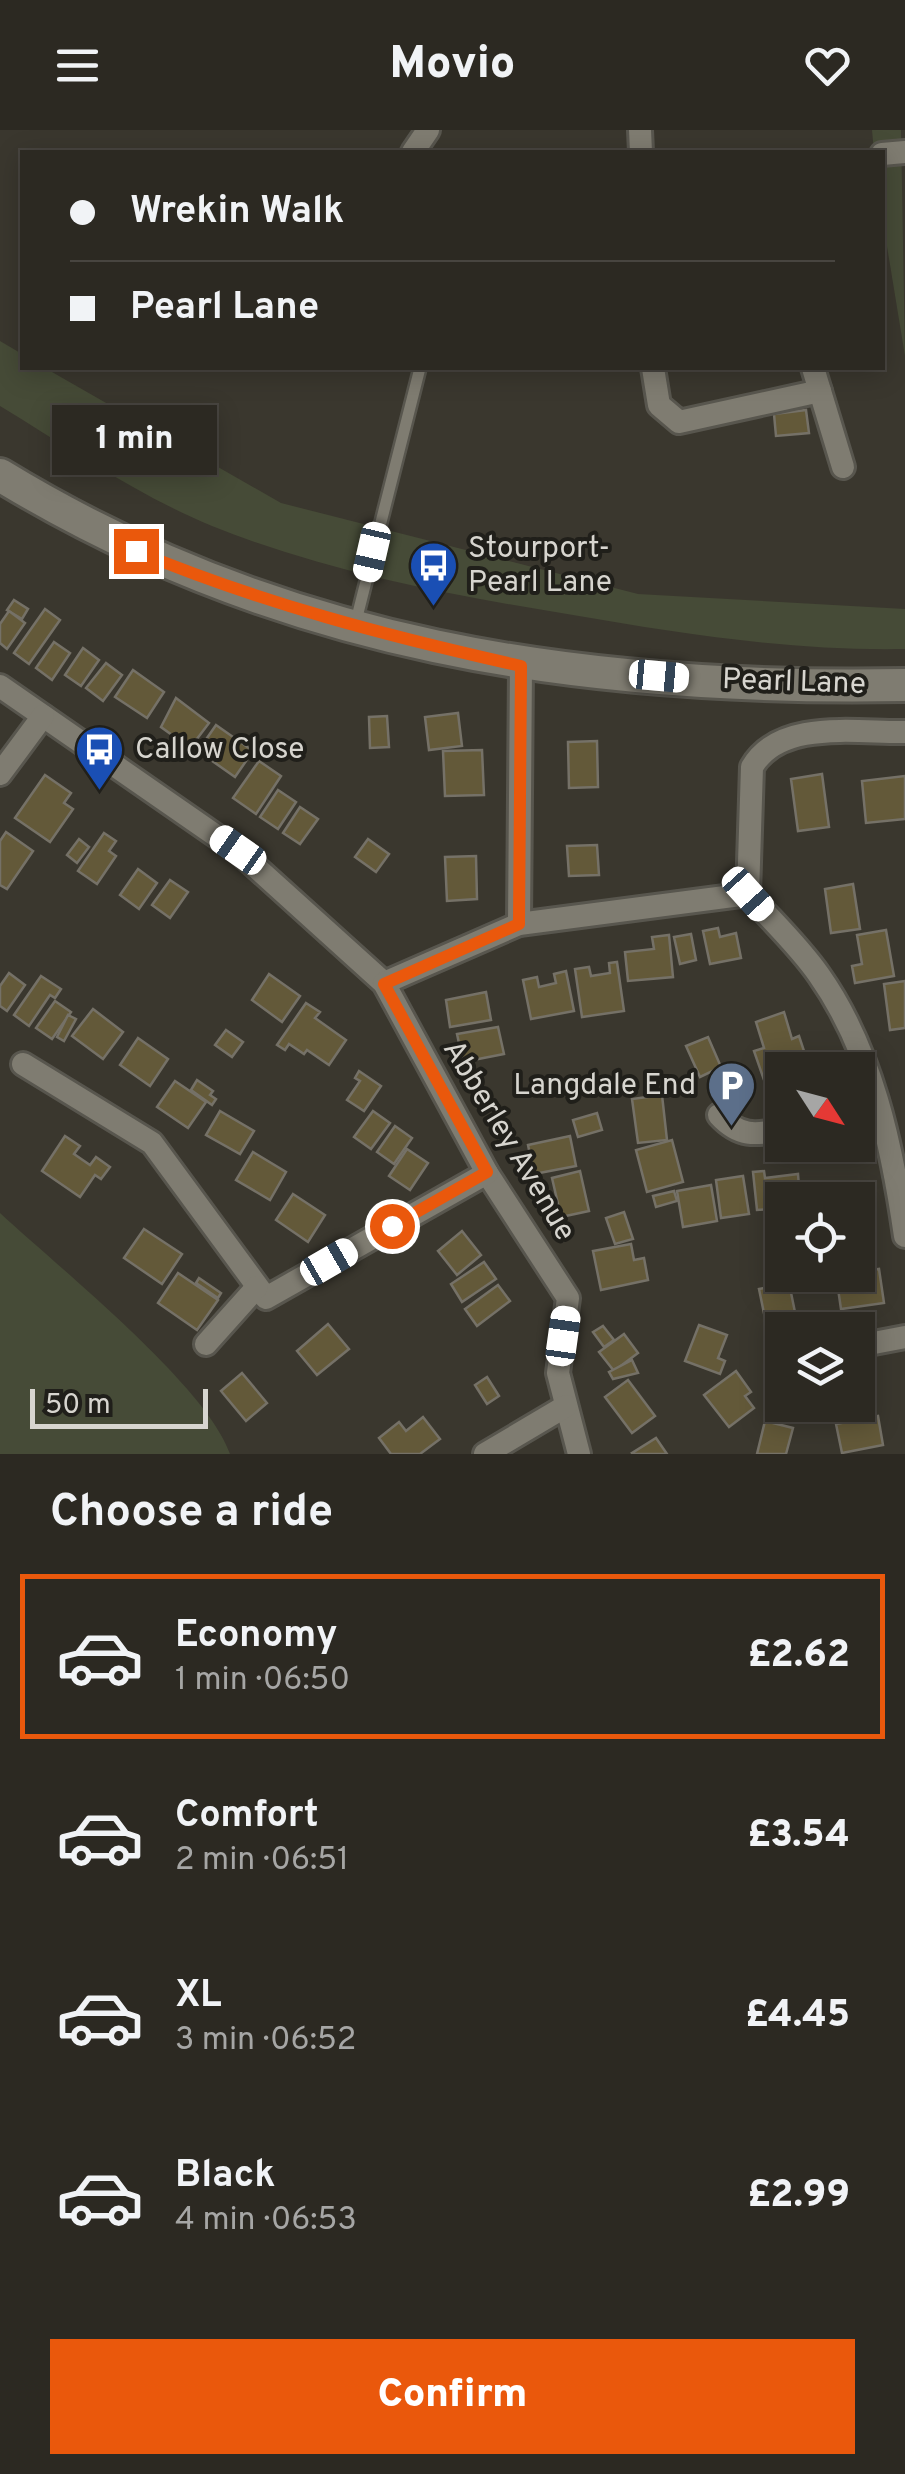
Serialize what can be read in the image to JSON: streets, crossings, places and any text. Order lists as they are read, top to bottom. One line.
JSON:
{"streets":{"main road":["Pearl Lane"],"street":["Abberley Avenue"]},"places":{"bus stop":["Stourport- Pearl Lane","Callow Close"],"parking":["Langdale End"]},"scale_bar":"50 m","north":"bottom right","page":{"header":"Movio","banner":["Wrekin Walk","Pearl Lane"],"bubble":"1 min","scale":"50 m","heading":"Choose a ride","list":[{"name":"Economy","note":"1 min · 06:50","value":"£2.62"},{"name":"Comfort","note":"2 min · 06:51","value":"£3.54"},{"name":"XL","note":"3 min · 06:52","value":"£4.45"},{"name":"Black","note":"4 min · 06:53","value":"£2.99"}],"buttons":"Confirm"}}
